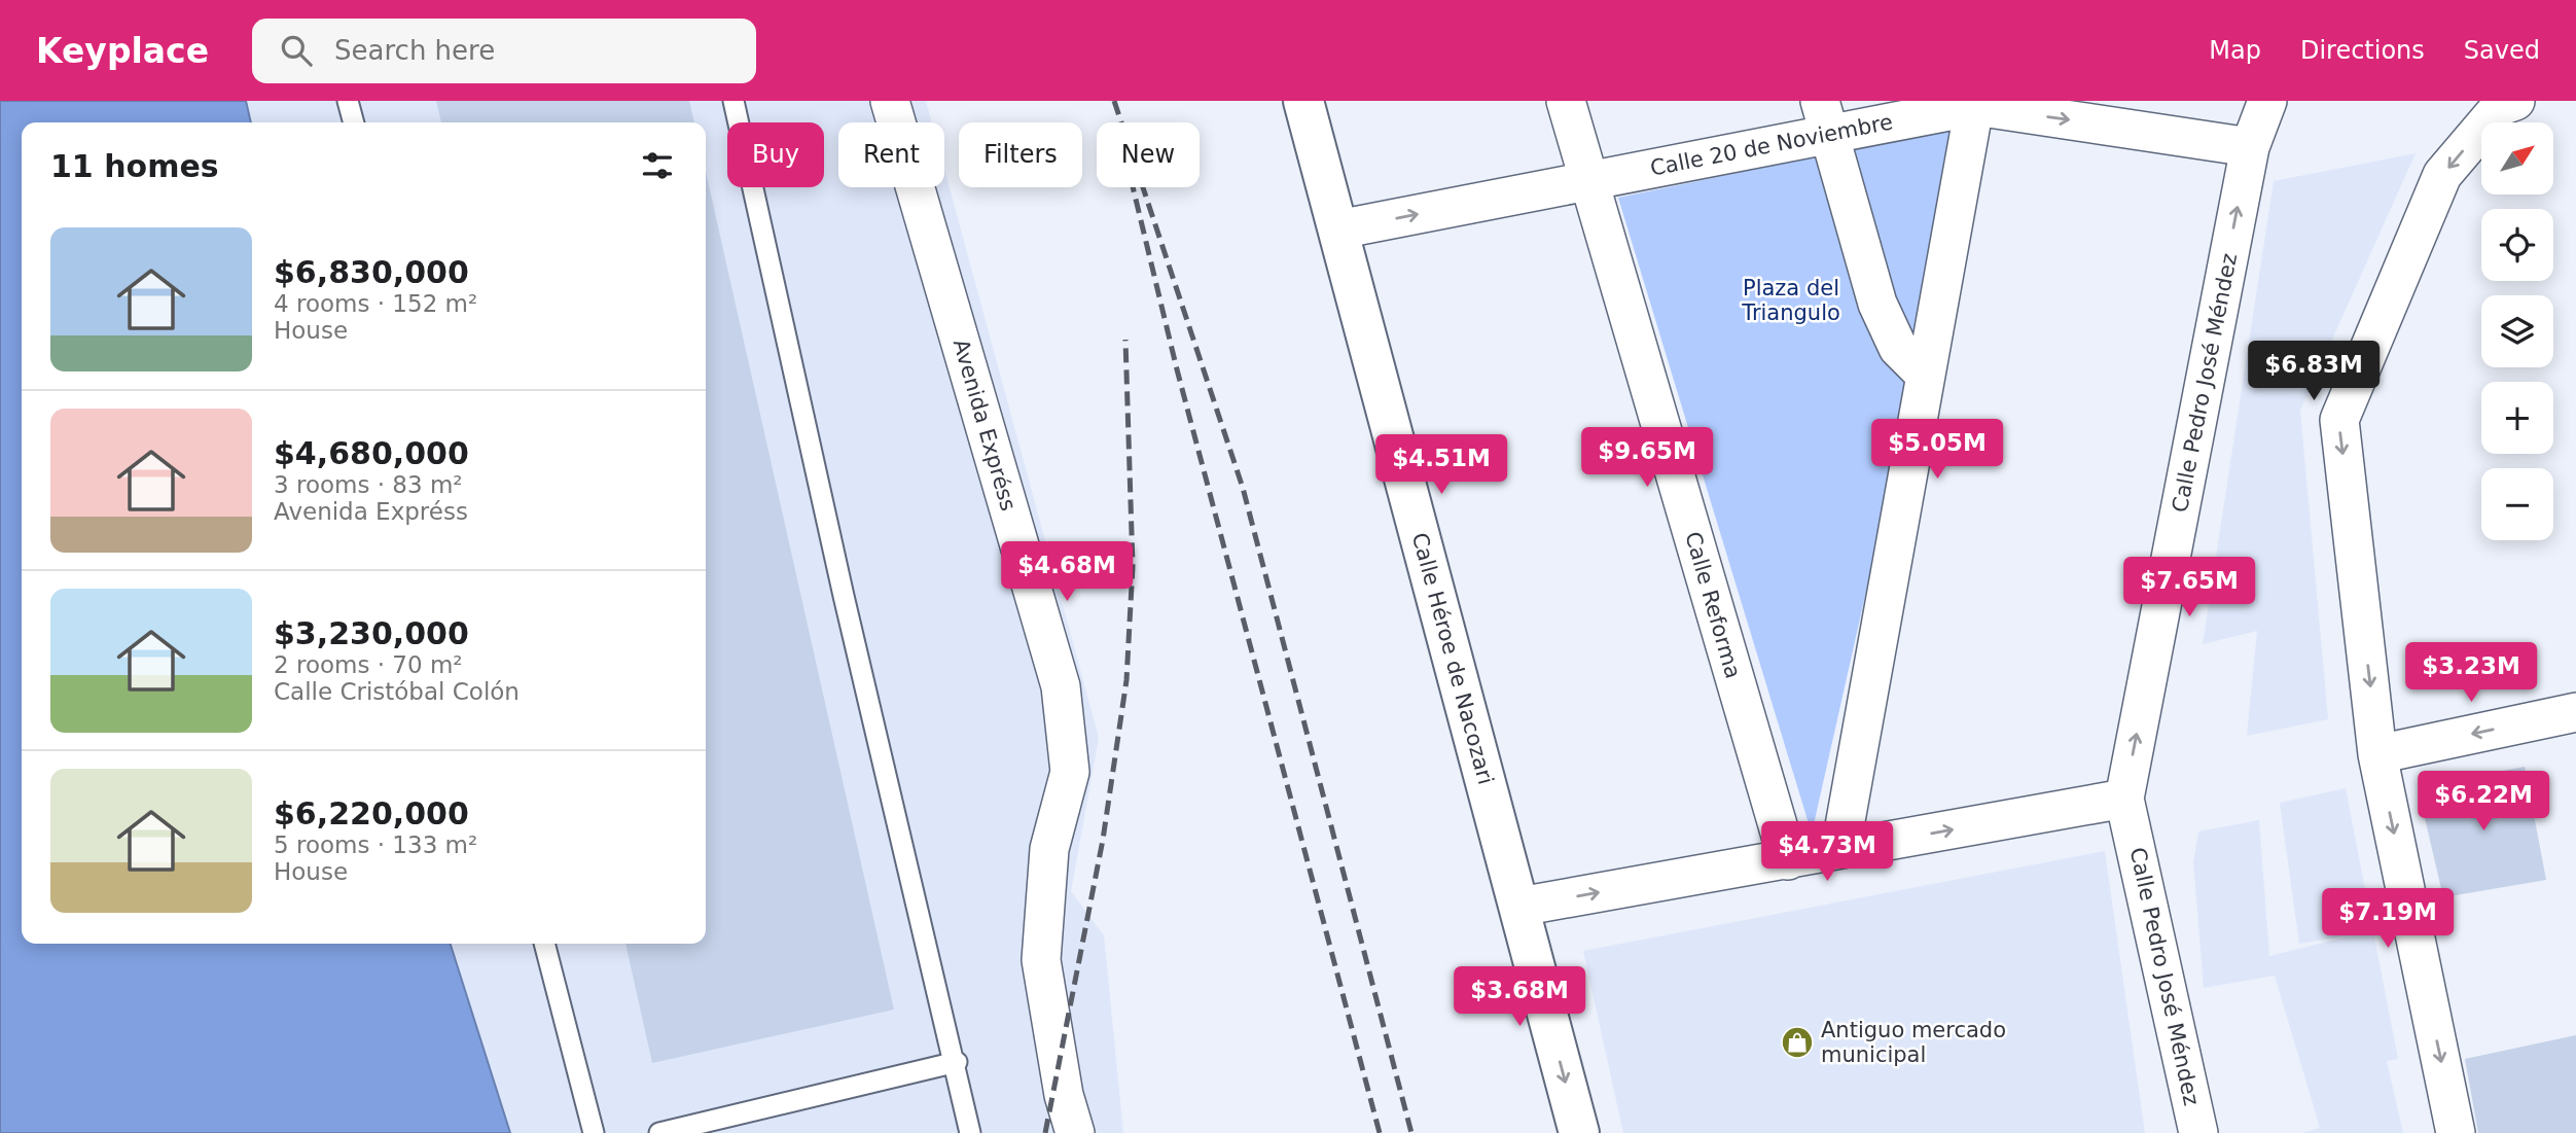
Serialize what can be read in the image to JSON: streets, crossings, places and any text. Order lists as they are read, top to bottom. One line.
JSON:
{"streets":{"street":["Calle 20 de Noviembre","Calle Pedro José Méndez","Avenida Expréss","Calle Reforma","Calle Héroe de Nacozari"]},"crossings":[["Calle 20 de Noviembre","Calle Pedro José Méndez"],["Calle 20 de Noviembre","Calle Reforma"],["Calle 20 de Noviembre","Calle Héroe de Nacozari"]],"one_way":["Calle 20 de Noviembre"],"parks":["Plaza del Triangulo"],"places":{"shop":["Antiguo mercado municipal"]},"north":"top right","page":{"header":"Keyplace","search":"Search here","nav":["Map","Directions","Saved"],"map_buttons":["+","−"],"chip":["Buy","Rent","Filters","New"],"heading":"11 homes","list":[{"name":"$6,830,000","note":"4 rooms · 152 m² · House"},{"name":"$4,680,000","note":"3 rooms · 83 m² · Avenida Expréss"},{"name":"$3,230,000","note":"2 rooms · 70 m² · Calle Cristóbal Colón"},{"name":"$6,220,000","note":"5 rooms · 133 m² · House"}],"price":["$6.83M","$5.05M","$9.65M","$4.51M","$4.68M","$7.65M","$3.23M","$6.22M","$4.73M","$7.19M","$3.68M"]}}
